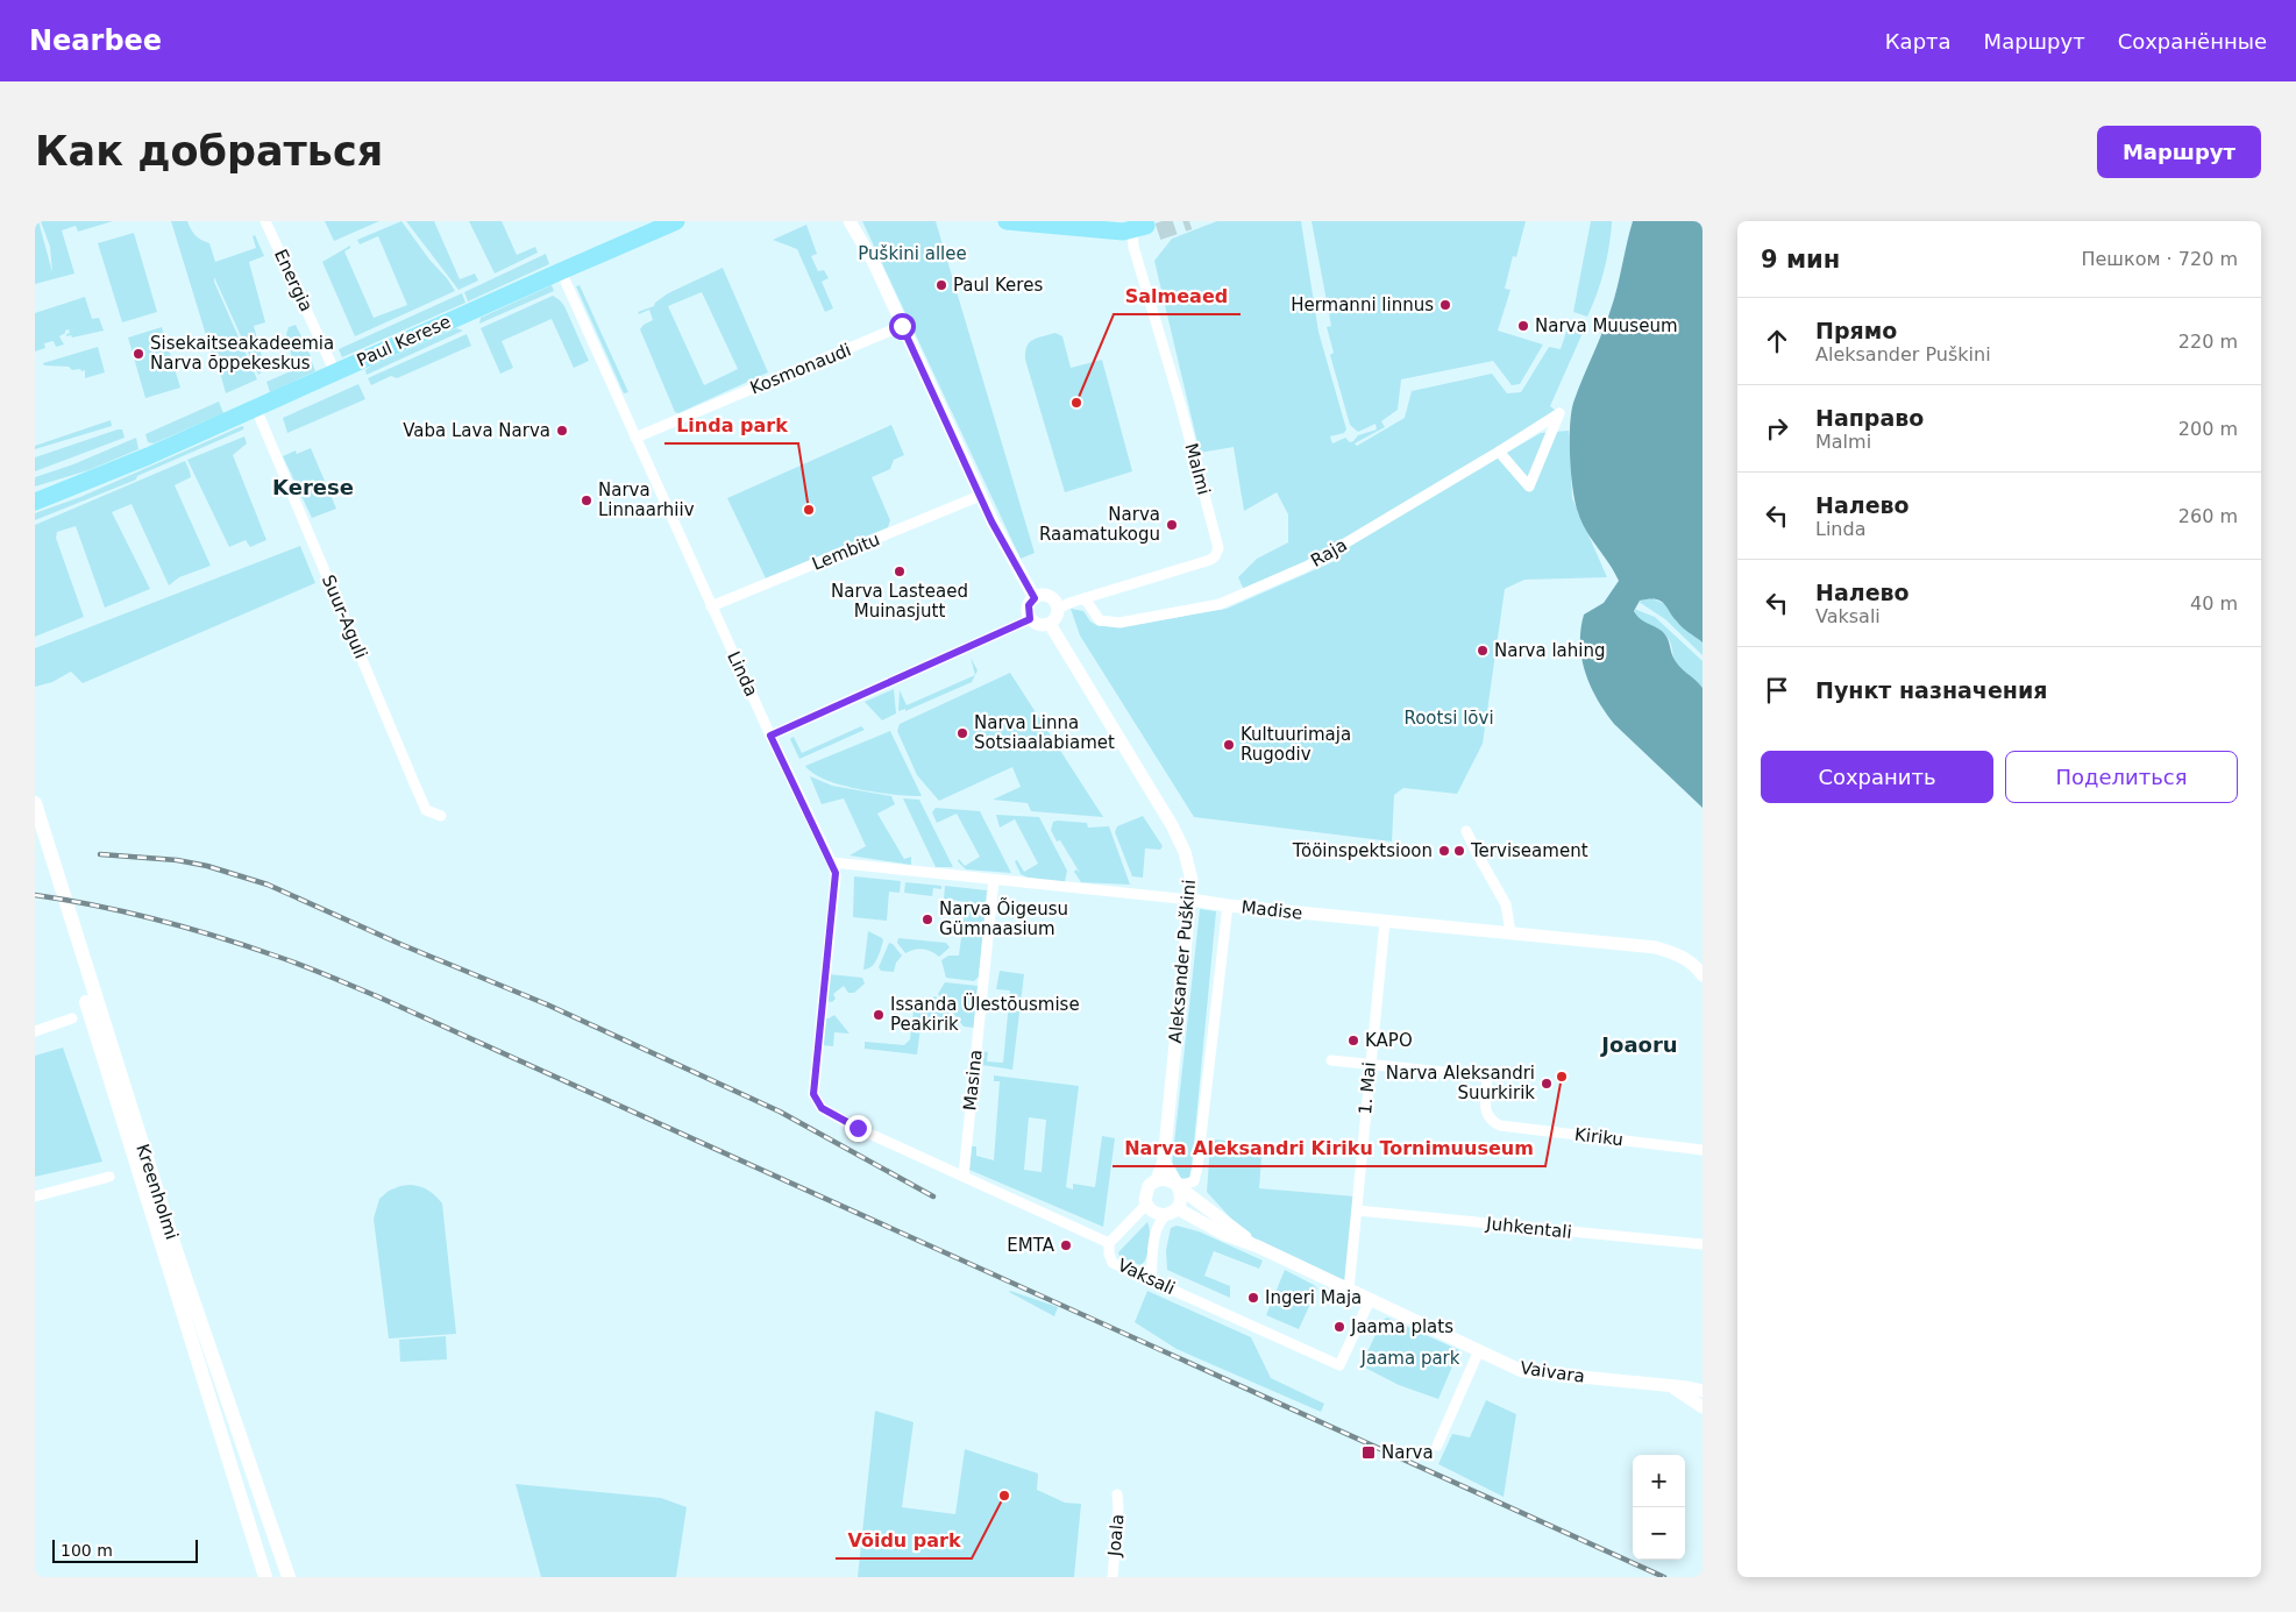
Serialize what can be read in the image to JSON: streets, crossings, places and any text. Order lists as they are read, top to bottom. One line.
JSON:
{"streets":{"highway":["Paul Kerese"],"main road":["Kreenholmi"],"street":["Energia","Kosmonaudi","Malmi","Lembitu","Raja","Suur-Aguli","Linda","Madise","Aleksander Puškini","Masina","1. Mai","Kiriku","Juhkentali","Vaksali","Vaivara","Joala"]},"crossings":[["Energia","Paul Kerese"],["Paul Kerese","Suur-Aguli"],["Paul Kerese","Linda"],["Kosmonaudi","Linda"],["Malmi","Raja"],["Malmi","Aleksander Puškini"],["Lembitu","Linda"],["Linda","Madise"],["Linda","Vaksali"],["Madise","Aleksander Puškini"],["Madise","Masina"],["Madise","1. Mai"],["Aleksander Puškini","Vaivara"],["Masina","Vaksali"],["1. Mai","Kiriku"],["1. Mai","Juhkentali"],["1. Mai","Vaivara"],["Vaksali","Vaivara"]],"districts":["Kerese","Joaoru"],"parks":["Puškini allee","Rootsi lõvi","Jaama park"],"places":{"other":["Paul Keres","Hermanni linnus","Narva Muuseum","Sisekaitseakadeemia Narva õppekeskus","Salmeaed","Vaba Lava Narva","Narva Linnaarhiiv","Linda park","Narva Raamatukogu","Narva Lasteaed Muinasjutt","Narva lahing","Narva Linna Sotsiaalabiamet","Kultuurimaja Rugodiv","Tööinspektsioon","Terviseament","Narva Õigeusu Gümnaasium","Issanda Ülestõusmise Peakirik","KAPO","Narva Aleksandri Kiriku Tornimuuseum","Narva Aleksandri Suurkirik","EMTA","Ingeri Maja","Jaama plats","Võidu park"],"transit":["Narva"]},"scale_bar":"100 m","page":{"header":"Nearbee","nav":["Карта","Маршрут","Сохранённые"],"buttons":["Маршрут",["Сохранить","Поделиться"]],"title":"Как добраться","heading":["9 мин","Пешком · 720 m"],"list":[["Прямо","Aleksander Puškini","220 m"],["Направо","Malmi","200 m"],["Налево","Linda","260 m"],["Налево","Vaksali","40 m"],"Пункт назначения"],"map_buttons":["+","−"],"scale":"100 m"}}
